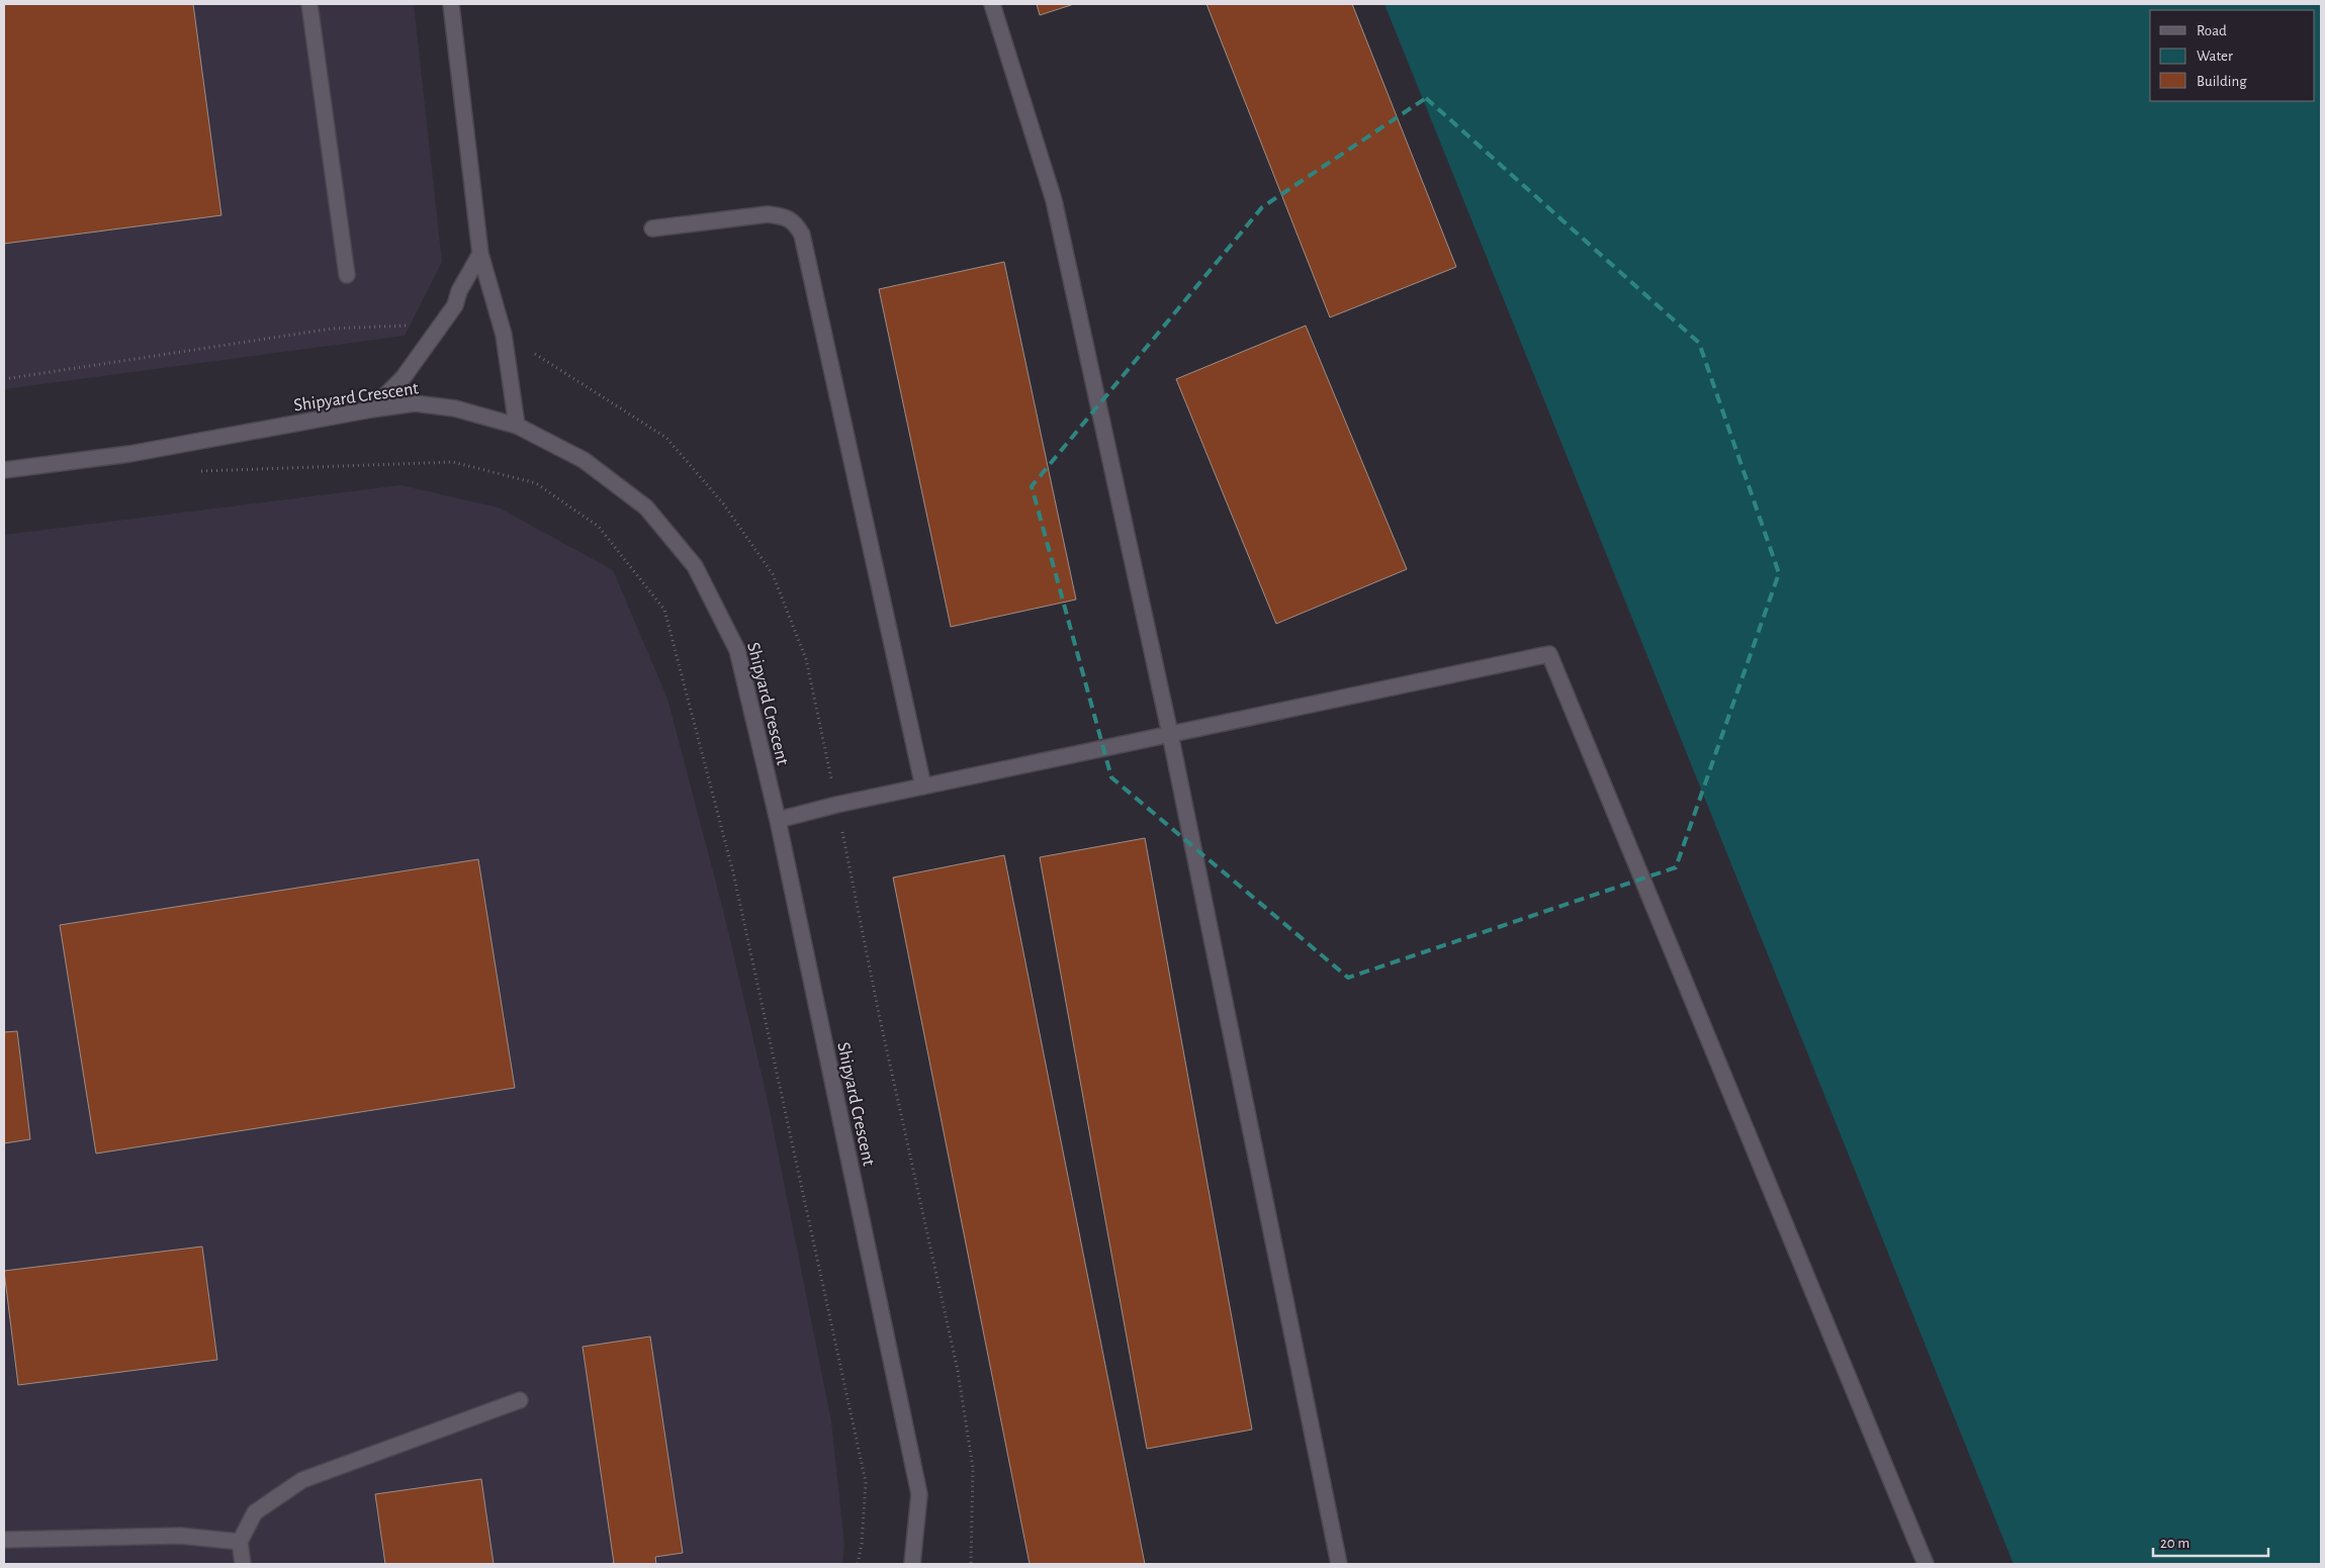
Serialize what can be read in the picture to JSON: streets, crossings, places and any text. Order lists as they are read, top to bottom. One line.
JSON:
{"streets":{"street":["Shipyard Crescent"]},"legend":["Road","Water","Building"],"scale_bar":"20 m"}
